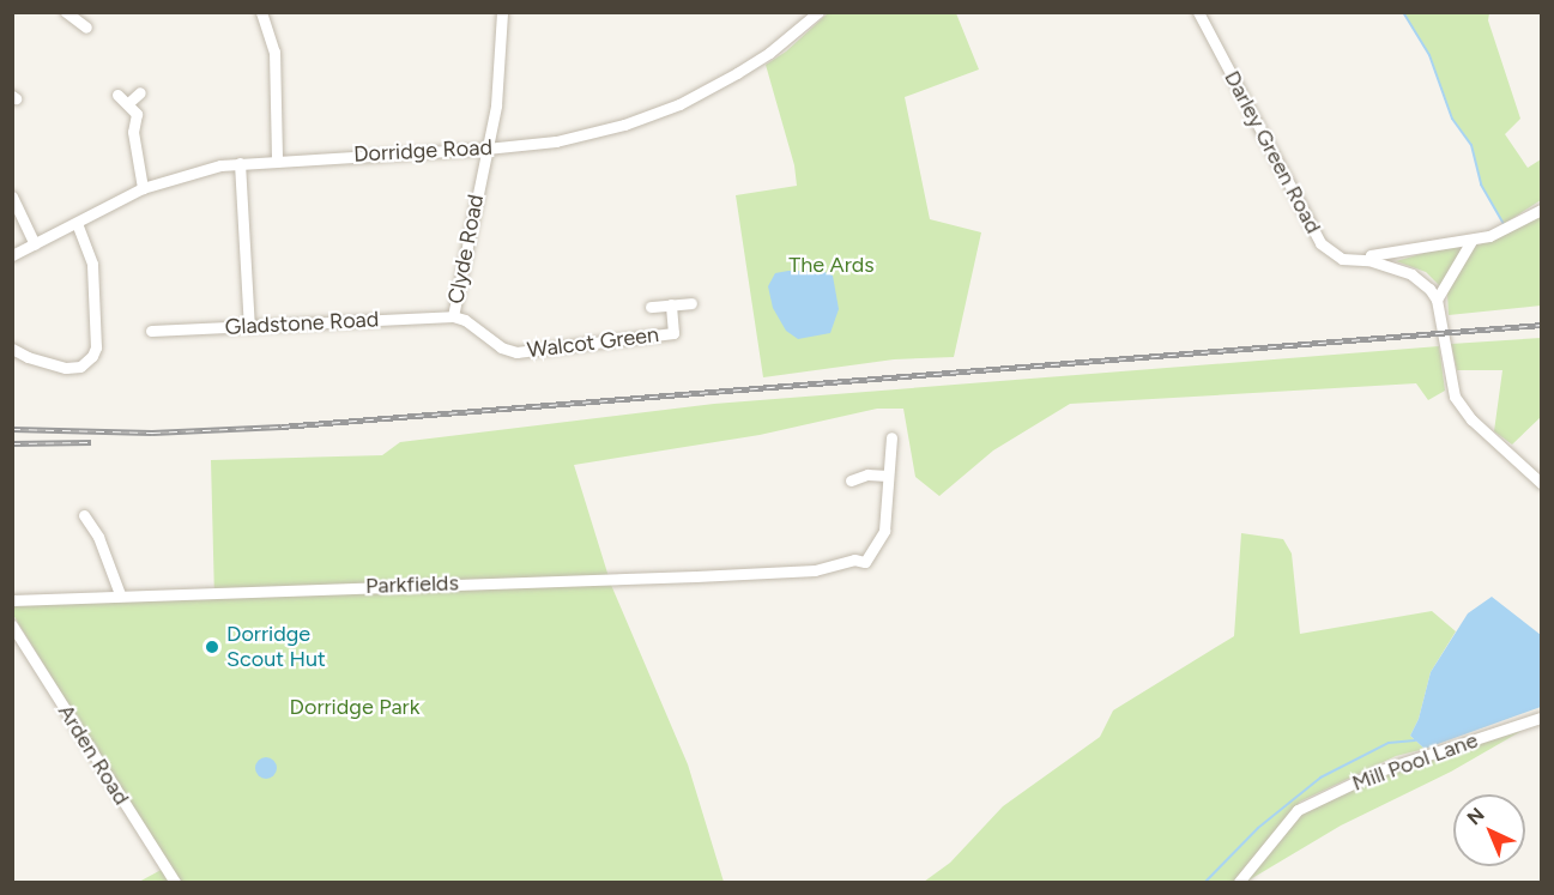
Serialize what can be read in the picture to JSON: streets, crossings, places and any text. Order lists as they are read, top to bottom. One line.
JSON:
{"streets":{"street":["Dorridge Road","Darley Green Road","Clyde Road","Gladstone Road","Walcot Green","Parkfields","Arden Road","Mill Pool Lane"]},"crossings":[["Dorridge Road","Clyde Road"],["Clyde Road","Gladstone Road"],["Clyde Road","Walcot Green"],["Gladstone Road","Walcot Green"]],"parks":["The Ards","Dorridge Park"],"places":["Dorridge Scout Hut"],"north":"top left"}
